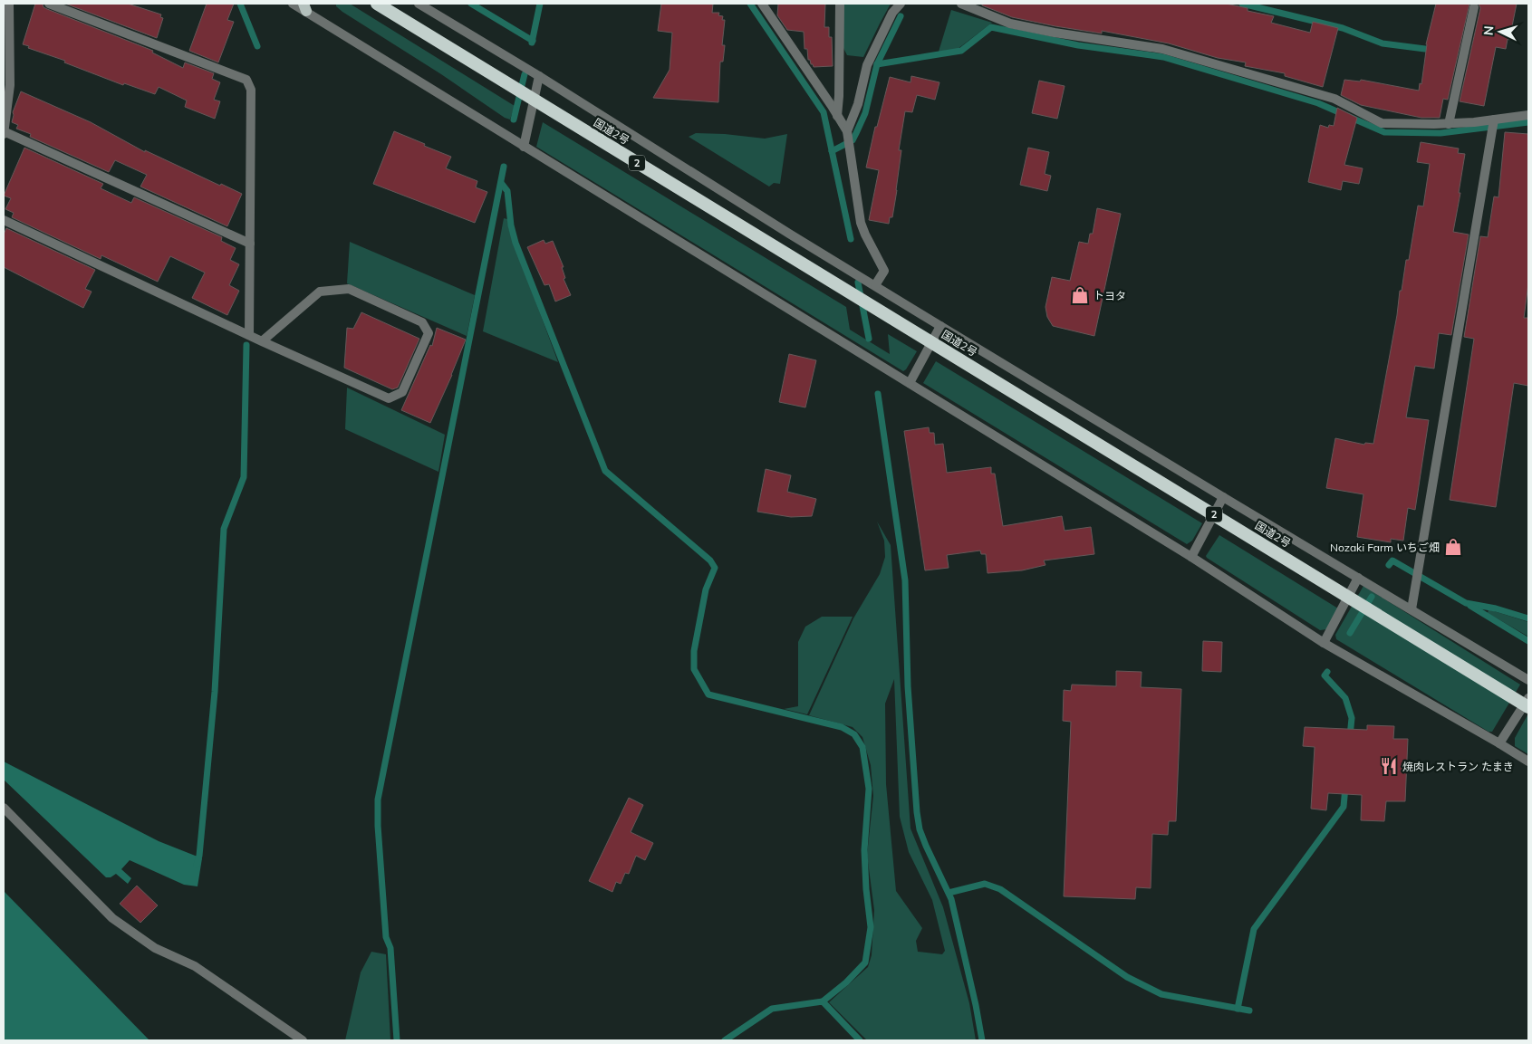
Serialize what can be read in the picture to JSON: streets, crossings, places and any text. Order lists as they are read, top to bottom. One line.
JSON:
{"streets":{"highway":["国道2号","2"]},"places":{"shop":["トヨタ","Nozaki Farm いちご畑"],"restaurant":["焼肉レストラン たまき"]},"north":"left"}
